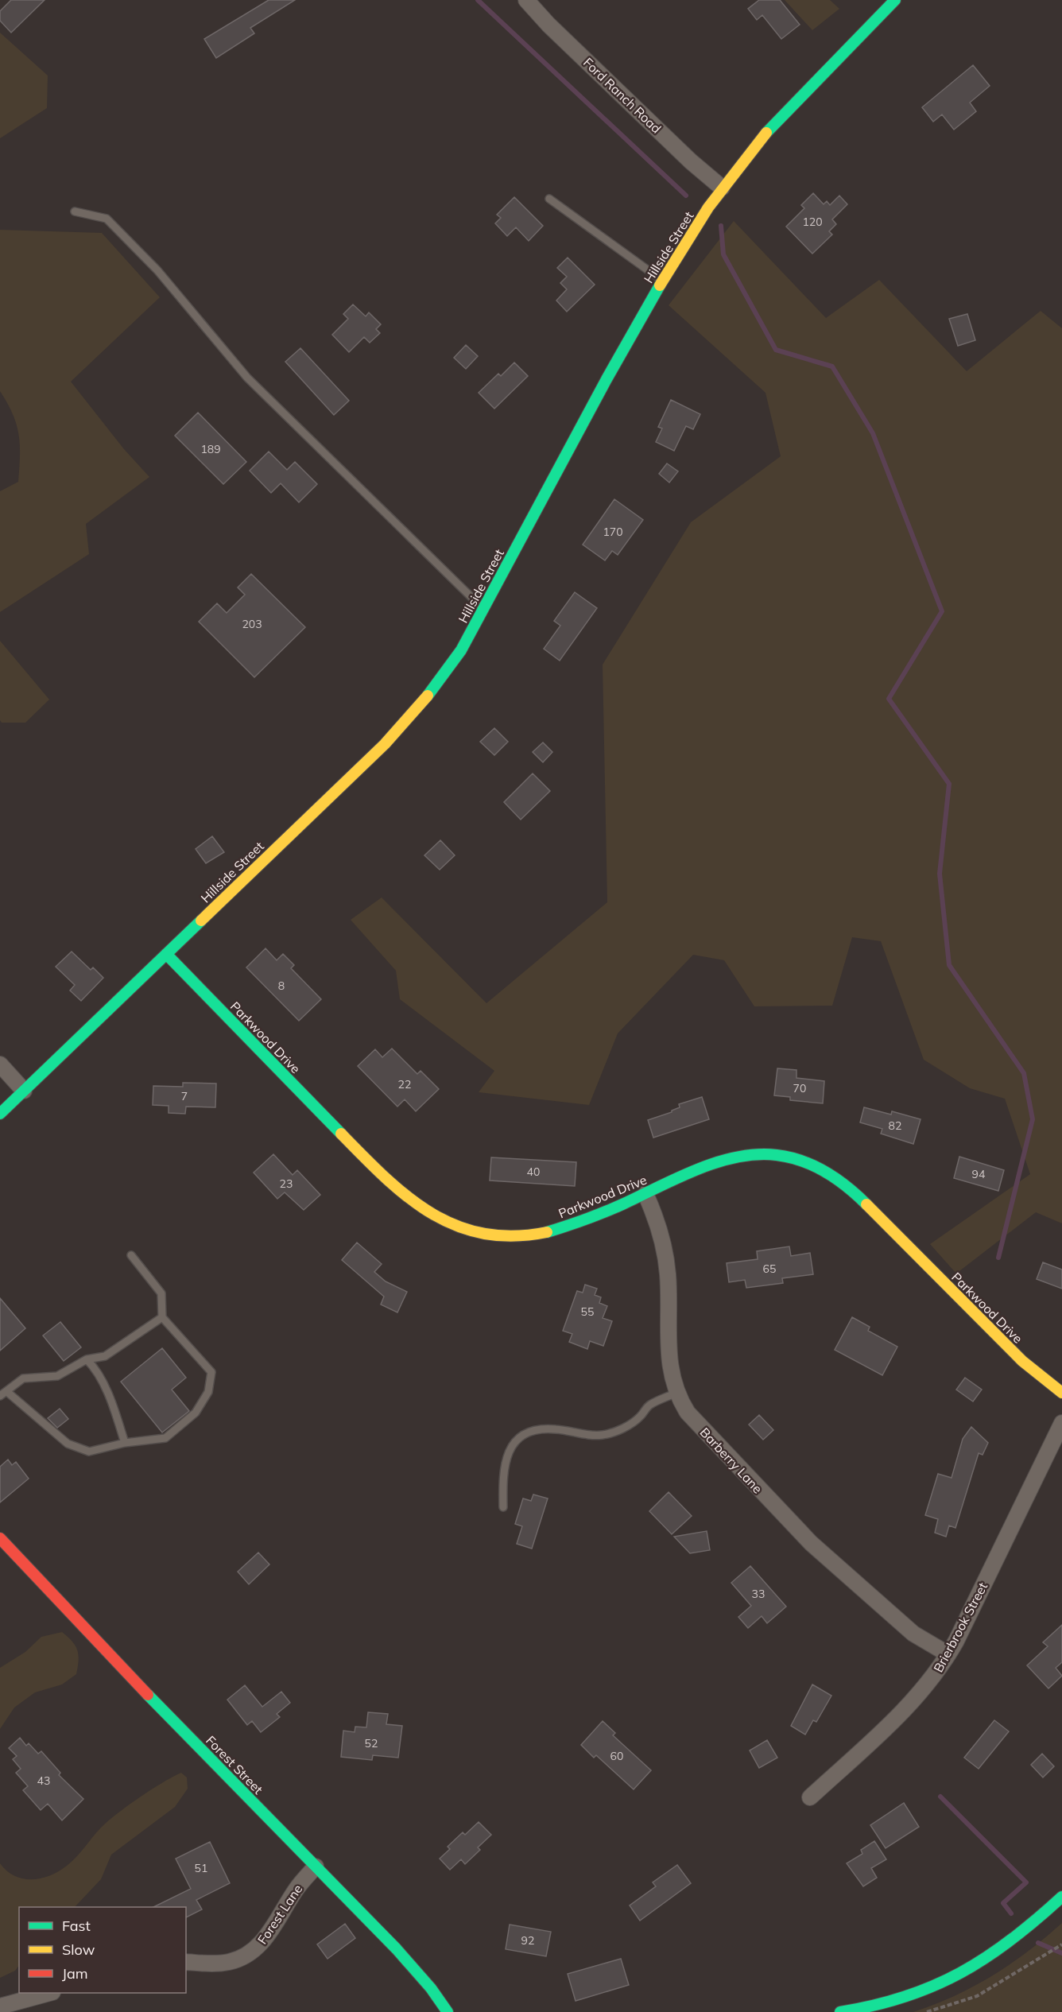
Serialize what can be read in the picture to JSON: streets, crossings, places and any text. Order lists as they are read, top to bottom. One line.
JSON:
{"streets":{"street":["Ford Ranch Road","Hillside Street","Parkwood Drive","Barberry Lane","Brierbrook Street","Forest Street","Forest Lane"]},"crossings":[["Ford Ranch Road","Hillside Street"],["Hillside Street","Parkwood Drive"],["Parkwood Drive","Barberry Lane"],["Barberry Lane","Brierbrook Street"],["Forest Street","Forest Lane"]],"house_numbers":["120","189","170","203","8","22","70","7","82","40","94","23","65","55","33","52","60","43","51","92"],"legend":["Fast","Slow","Jam"]}
